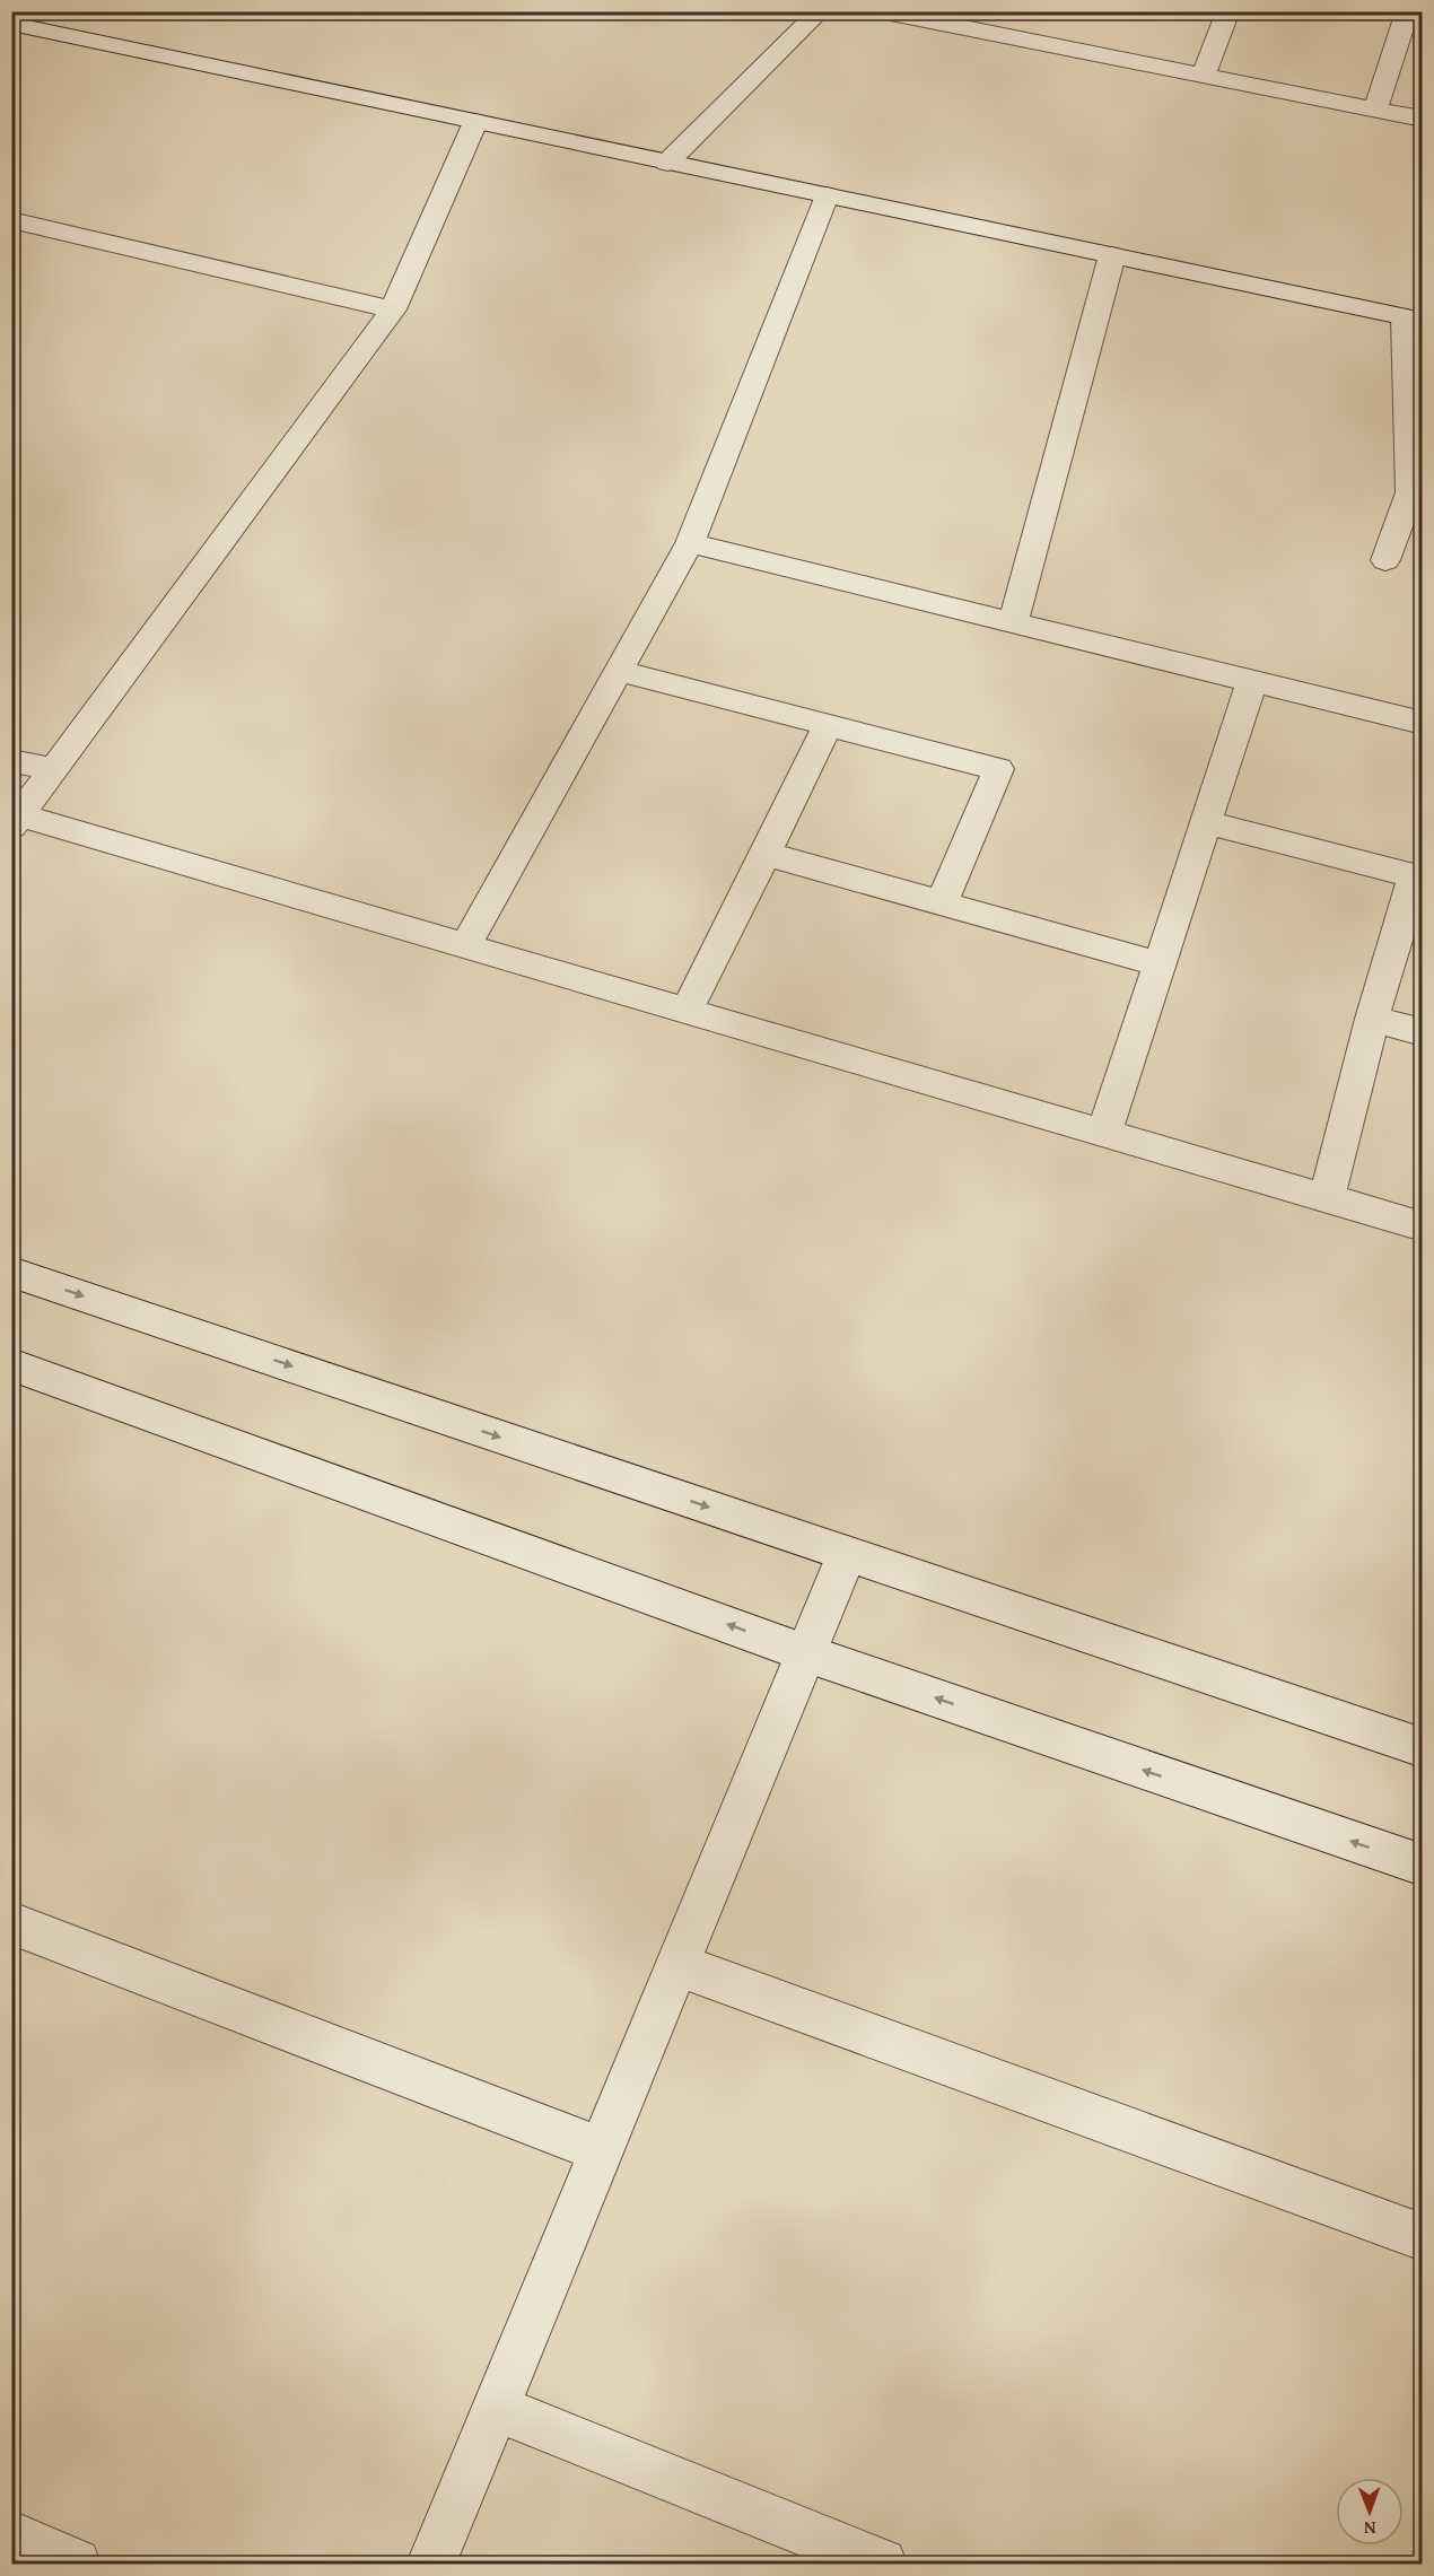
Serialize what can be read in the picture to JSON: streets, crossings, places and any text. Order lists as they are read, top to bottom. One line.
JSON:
{"north":"bottom"}
